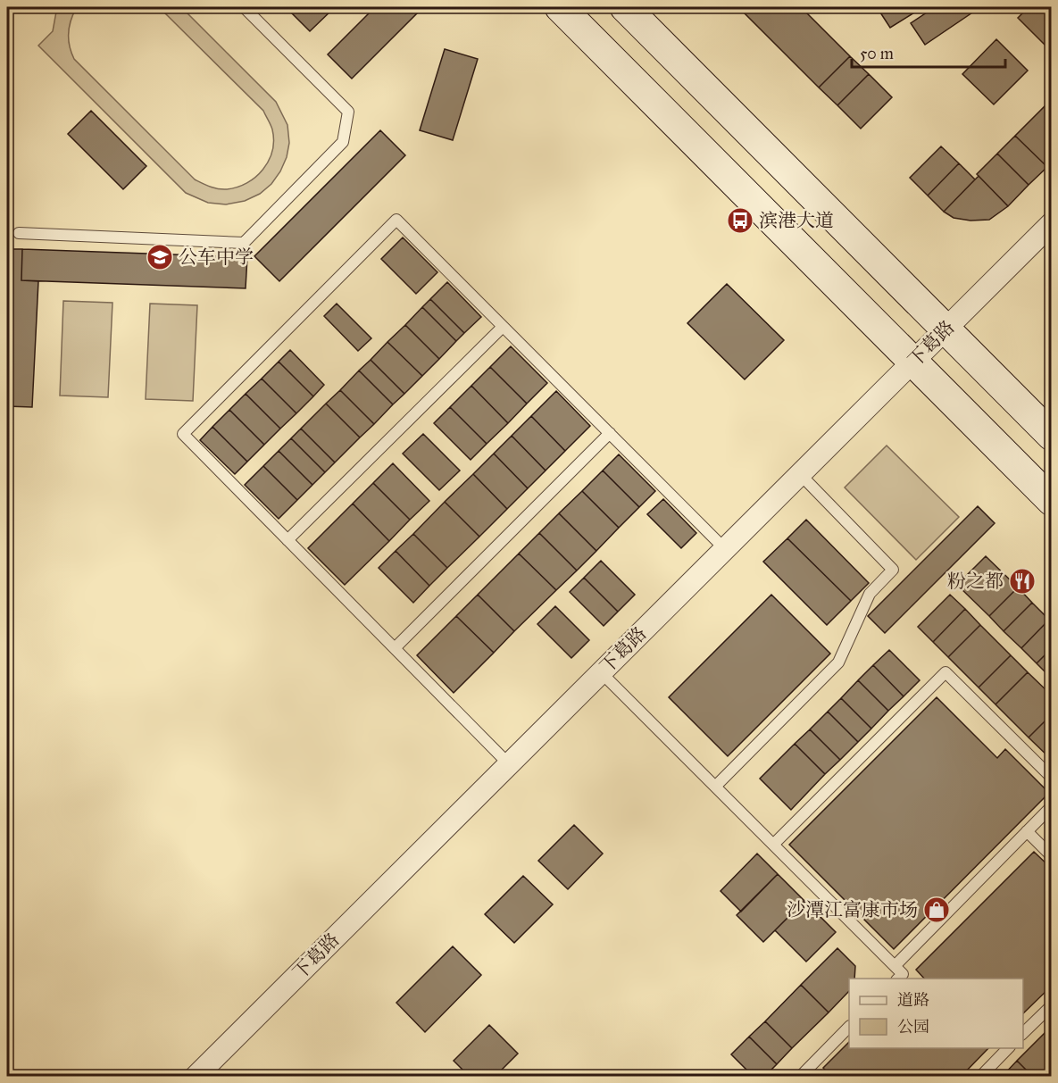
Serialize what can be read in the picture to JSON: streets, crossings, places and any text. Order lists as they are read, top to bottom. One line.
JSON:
{"streets":{"street":["下葛路"]},"places":{"bus stop":["滨港大道"],"school or university":["公车中学"],"restaurant":["粉之都"],"shop":["沙潭江富康市场"]},"legend":["道路","公园"],"scale_bar":"50 m"}
